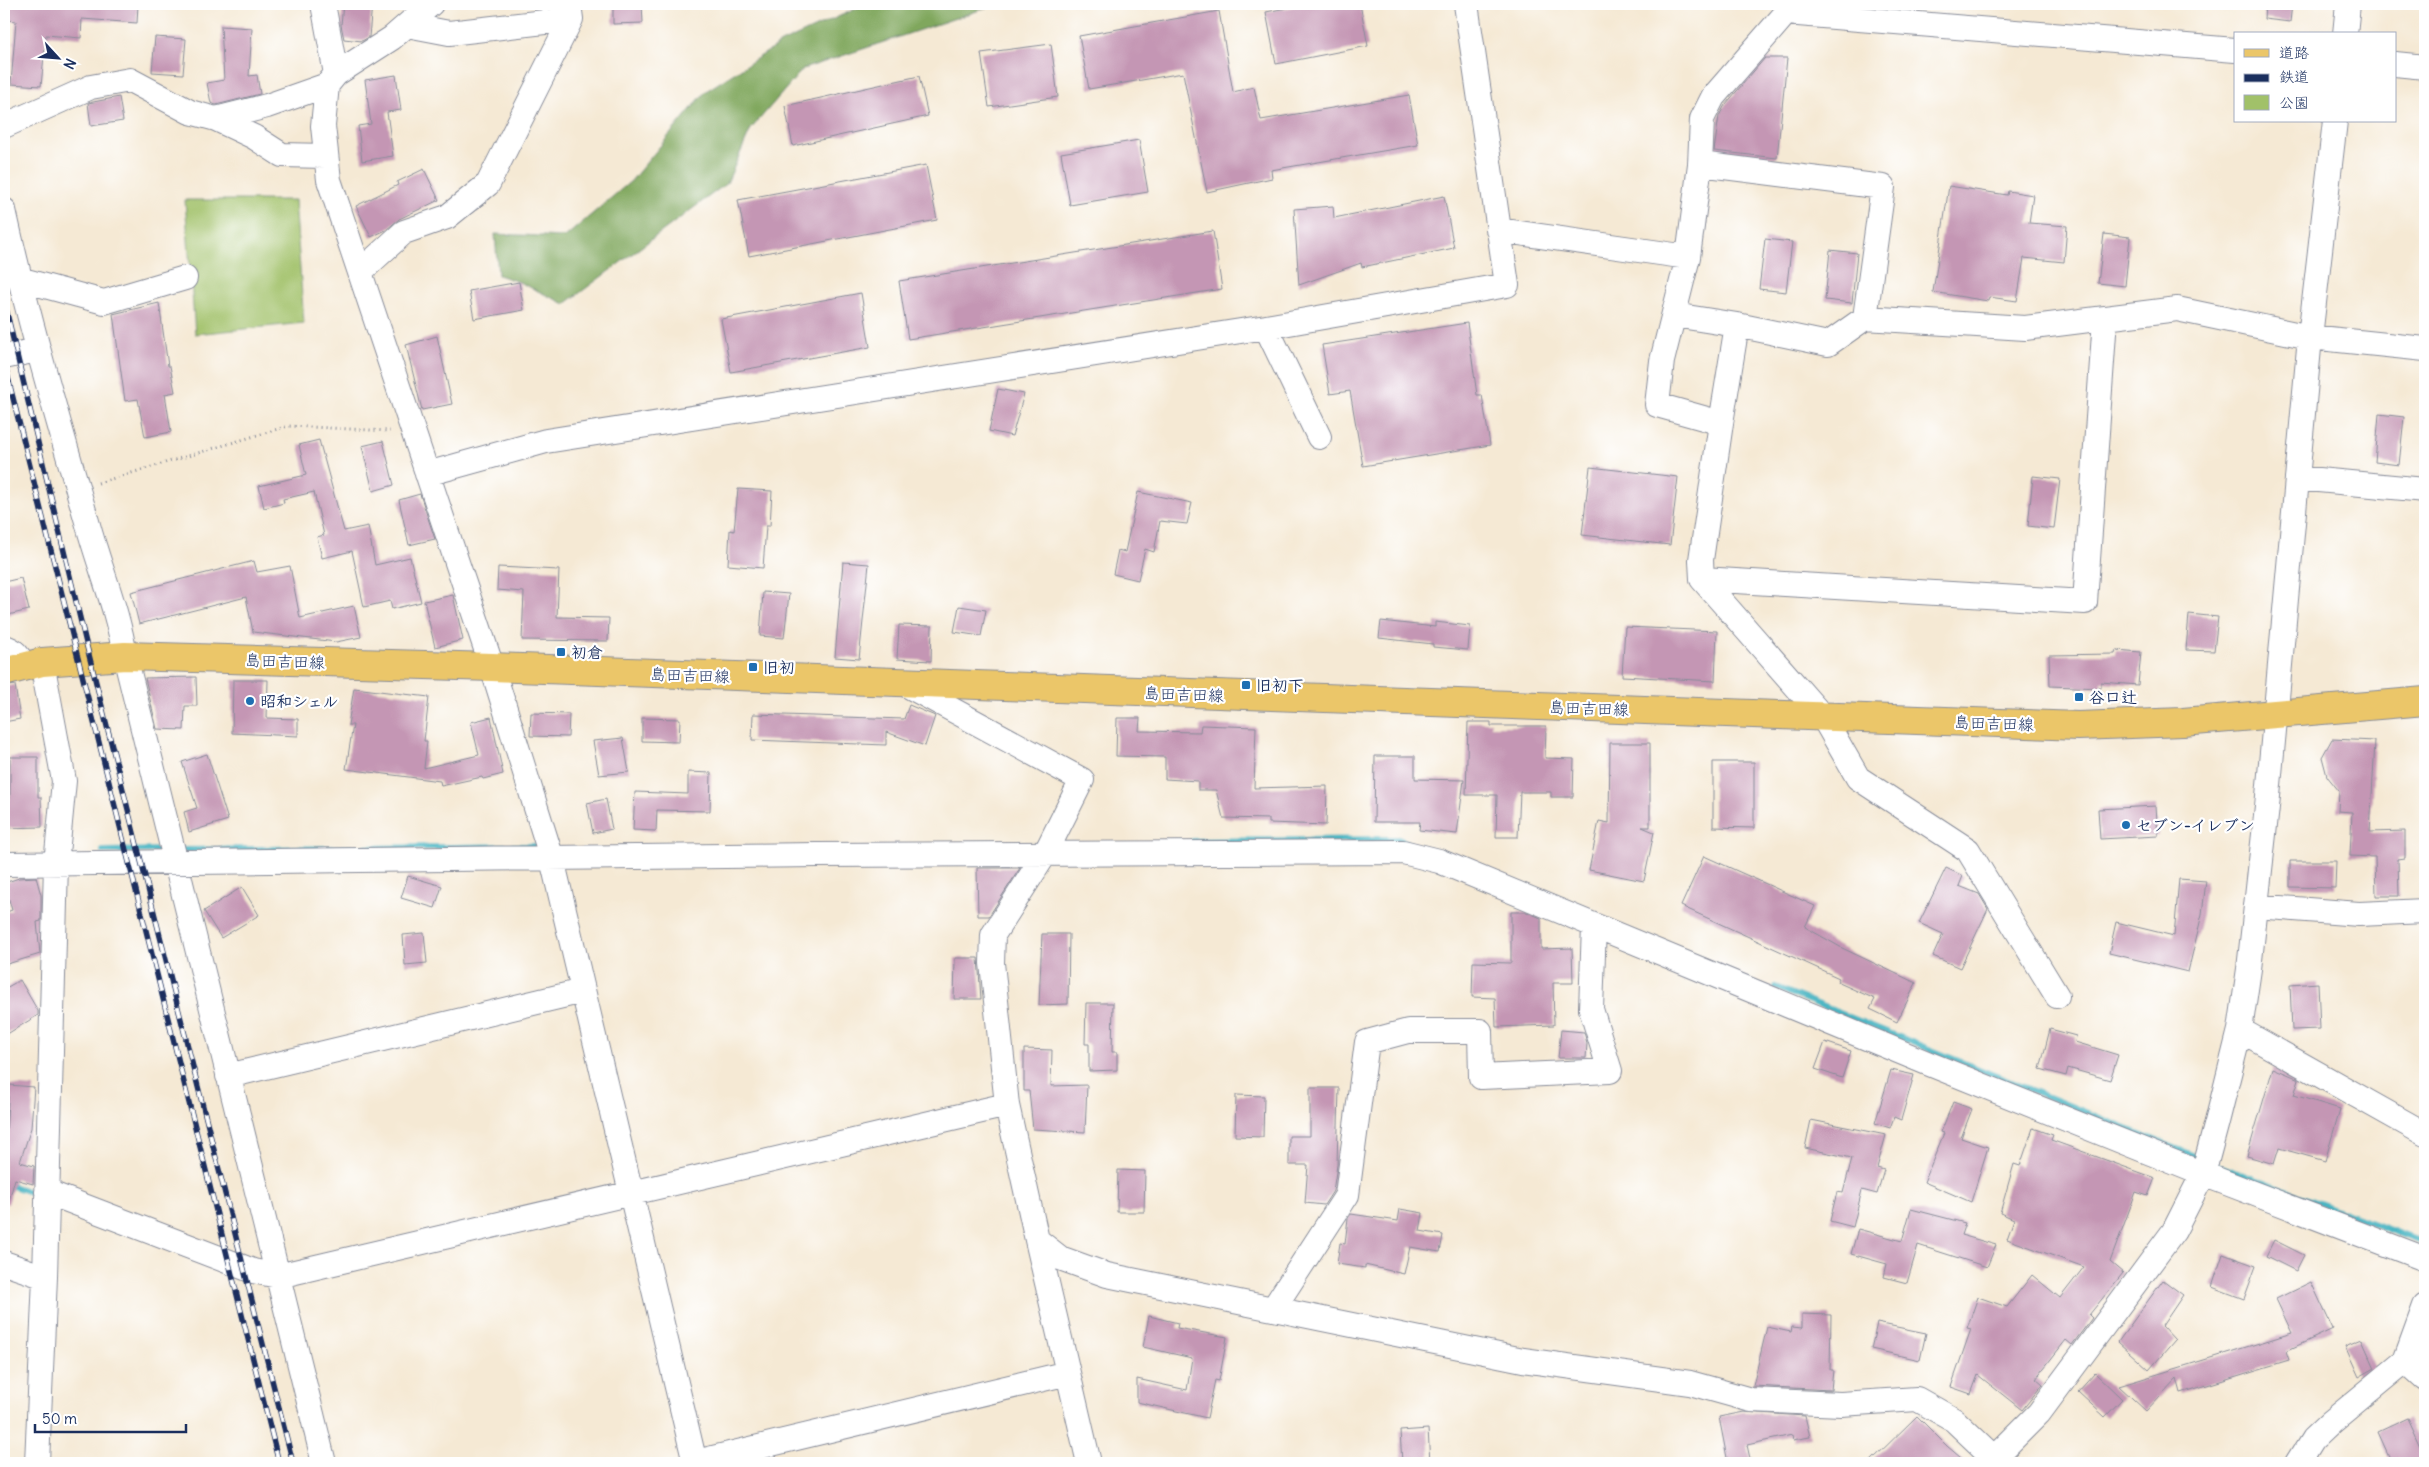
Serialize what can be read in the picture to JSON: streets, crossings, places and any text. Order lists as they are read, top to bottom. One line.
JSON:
{"streets":{"main road":["島田吉田線"]},"places":{"transit":["初倉","旧初","旧初下","谷口辻"],"other":["昭和シェル","セブン-イレブン"]},"legend":["道路","鉄道","公園"],"scale_bar":"50 m","north":"bottom right"}
